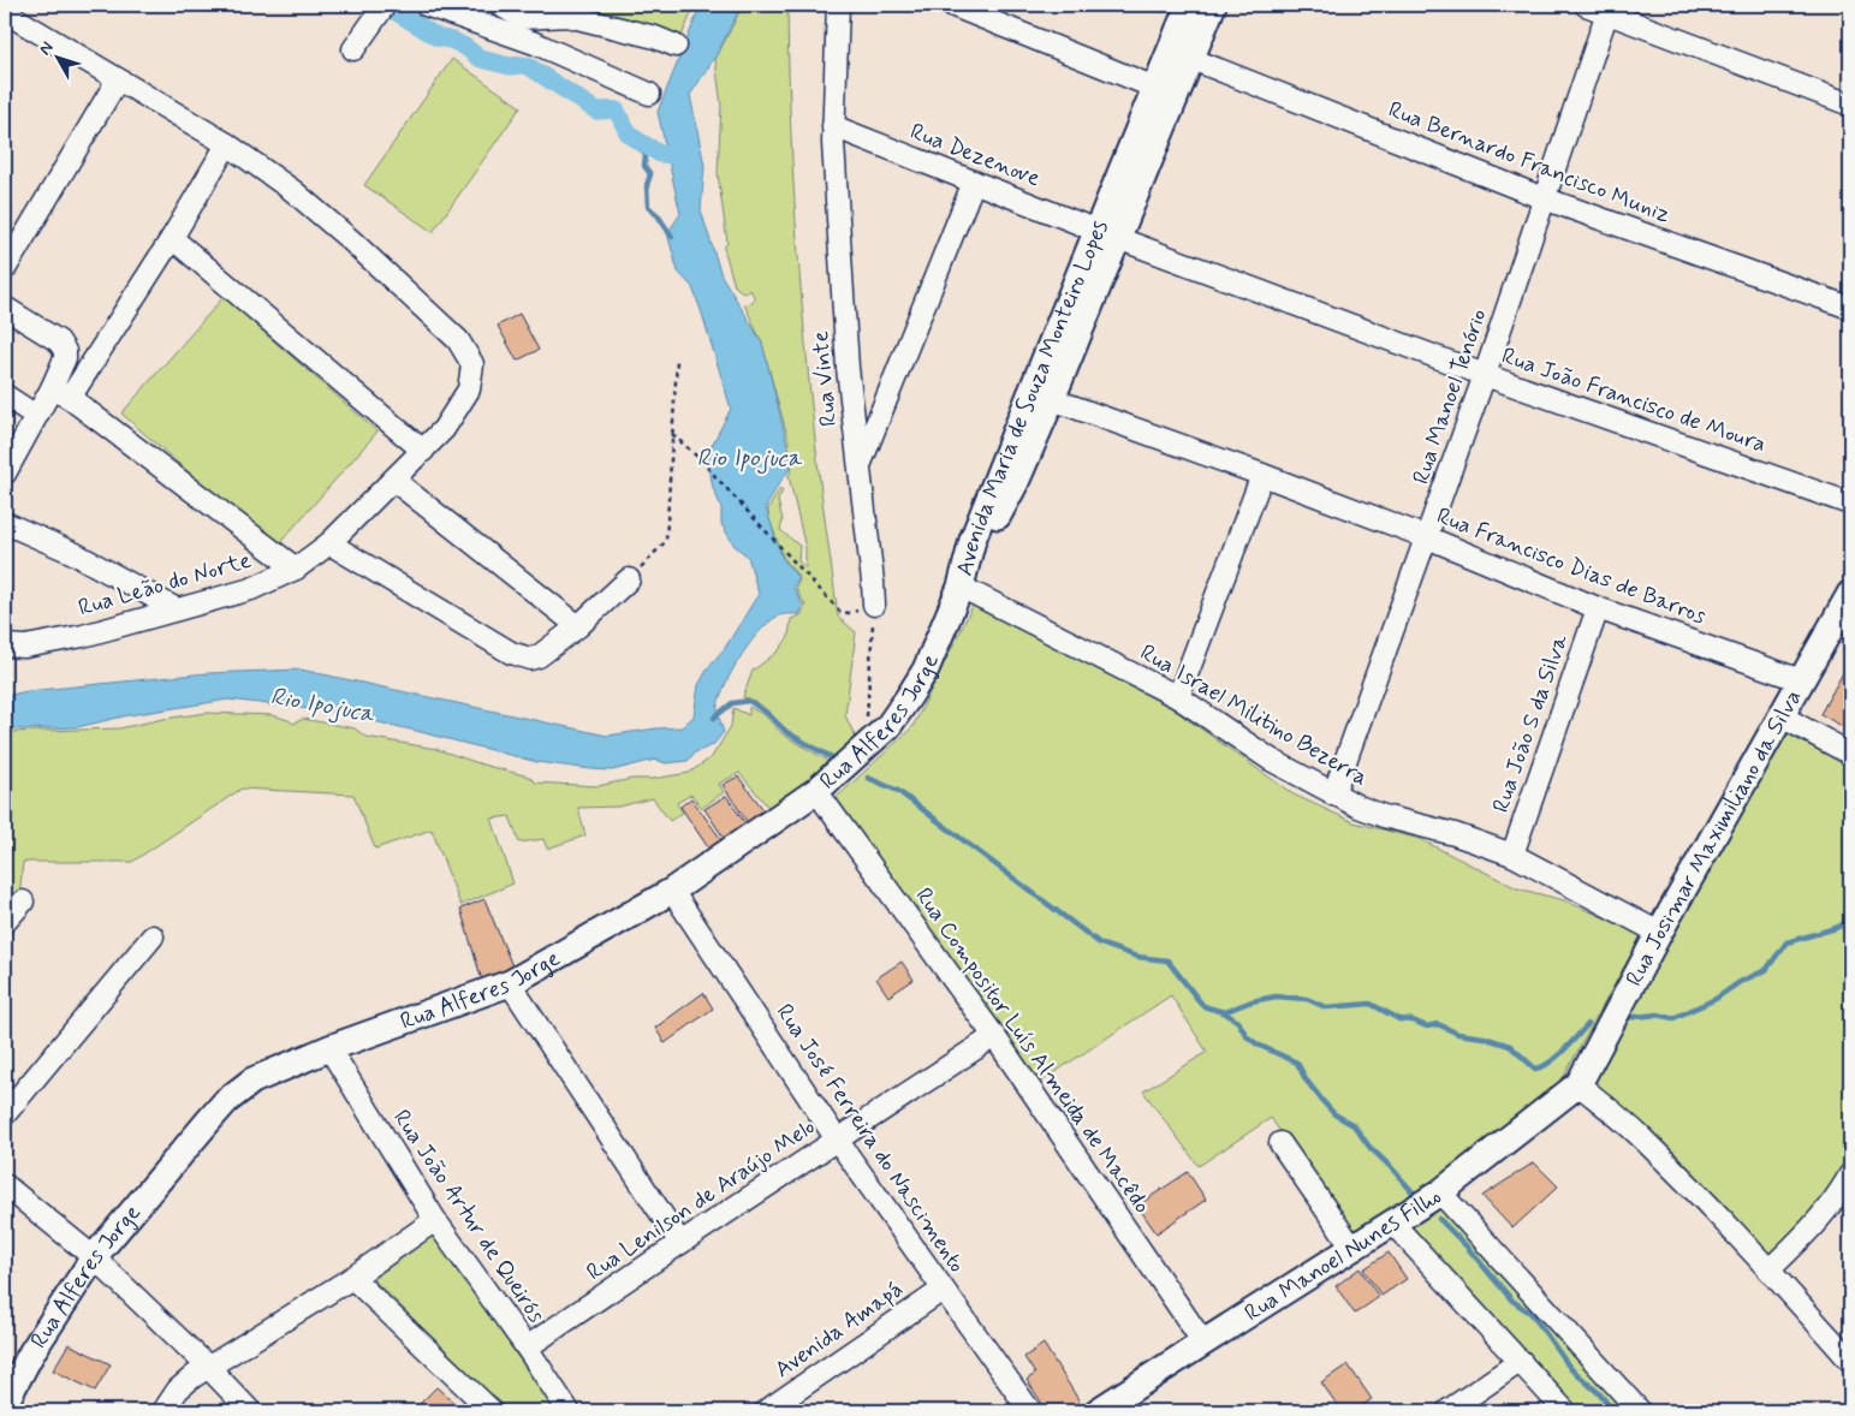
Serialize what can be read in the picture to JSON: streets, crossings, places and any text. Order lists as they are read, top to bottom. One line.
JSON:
{"streets":{"street":["Rua Dezenove","Rua Bernardo Francisco Muniz","Rua Vinte","Avenida Maria de Souza Monteiro Lopes","Rua Manoel Tenório","Rua João Francisco de Moura","Rua Francisco Dias de Barros","Rua Leão do Norte","Rua Israel Militino Bezerra","Rua Alferes Jorge","Rua João S da Silva","Rua Josimar Maximiliano da Silva","Rua Compositor Luís Almeida de Macêdo","Rua José Ferreira do Nascimento","Rua Lenilson de Araújo Melo","Rua João Artur de Queirós","Rua Manoel Nunes Filho","Avenida Amapá"]},"crossings":[["Rua Dezenove","Rua Vinte"],["Rua Dezenove","Avenida Maria de Souza Monteiro Lopes"],["Rua Dezenove","Rua João Francisco de Moura"],["Rua Bernardo Francisco Muniz","Avenida Maria de Souza Monteiro Lopes"],["Rua Bernardo Francisco Muniz","Rua Manoel Tenório"],["Avenida Maria de Souza Monteiro Lopes","Rua João Francisco de Moura"],["Avenida Maria de Souza Monteiro Lopes","Rua Francisco Dias de Barros"],["Avenida Maria de Souza Monteiro Lopes","Rua Israel Militino Bezerra"],["Avenida Maria de Souza Monteiro Lopes","Rua Alferes Jorge"],["Rua Manoel Tenório","Rua João Francisco de Moura"],["Rua Manoel Tenório","Rua Francisco Dias de Barros"],["Rua Manoel Tenório","Rua Israel Militino Bezerra"],["Rua Francisco Dias de Barros","Rua João S da Silva"],["Rua Francisco Dias de Barros","Rua Josimar Maximiliano da Silva"],["Rua Israel Militino Bezerra","Rua Alferes Jorge"],["Rua Israel Militino Bezerra","Rua João S da Silva"],["Rua Israel Militino Bezerra","Rua Josimar Maximiliano da Silva"],["Rua Alferes Jorge","Rua Compositor Luís Almeida de Macêdo"],["Rua Alferes Jorge","Rua José Ferreira do Nascimento"],["Rua Alferes Jorge","Rua João Artur de Queirós"],["Rua Josimar Maximiliano da Silva","Rua Manoel Nunes Filho"],["Rua Compositor Luís Almeida de Macêdo","Rua Lenilson de Araújo Melo"],["Rua Compositor Luís Almeida de Macêdo","Rua Manoel Nunes Filho"],["Rua José Ferreira do Nascimento","Rua Lenilson de Araújo Melo"],["Rua José Ferreira do Nascimento","Avenida Amapá"],["Rua Lenilson de Araújo Melo","Rua João Artur de Queirós"]],"water":["Rio Ipojuca"],"north":"top left"}
